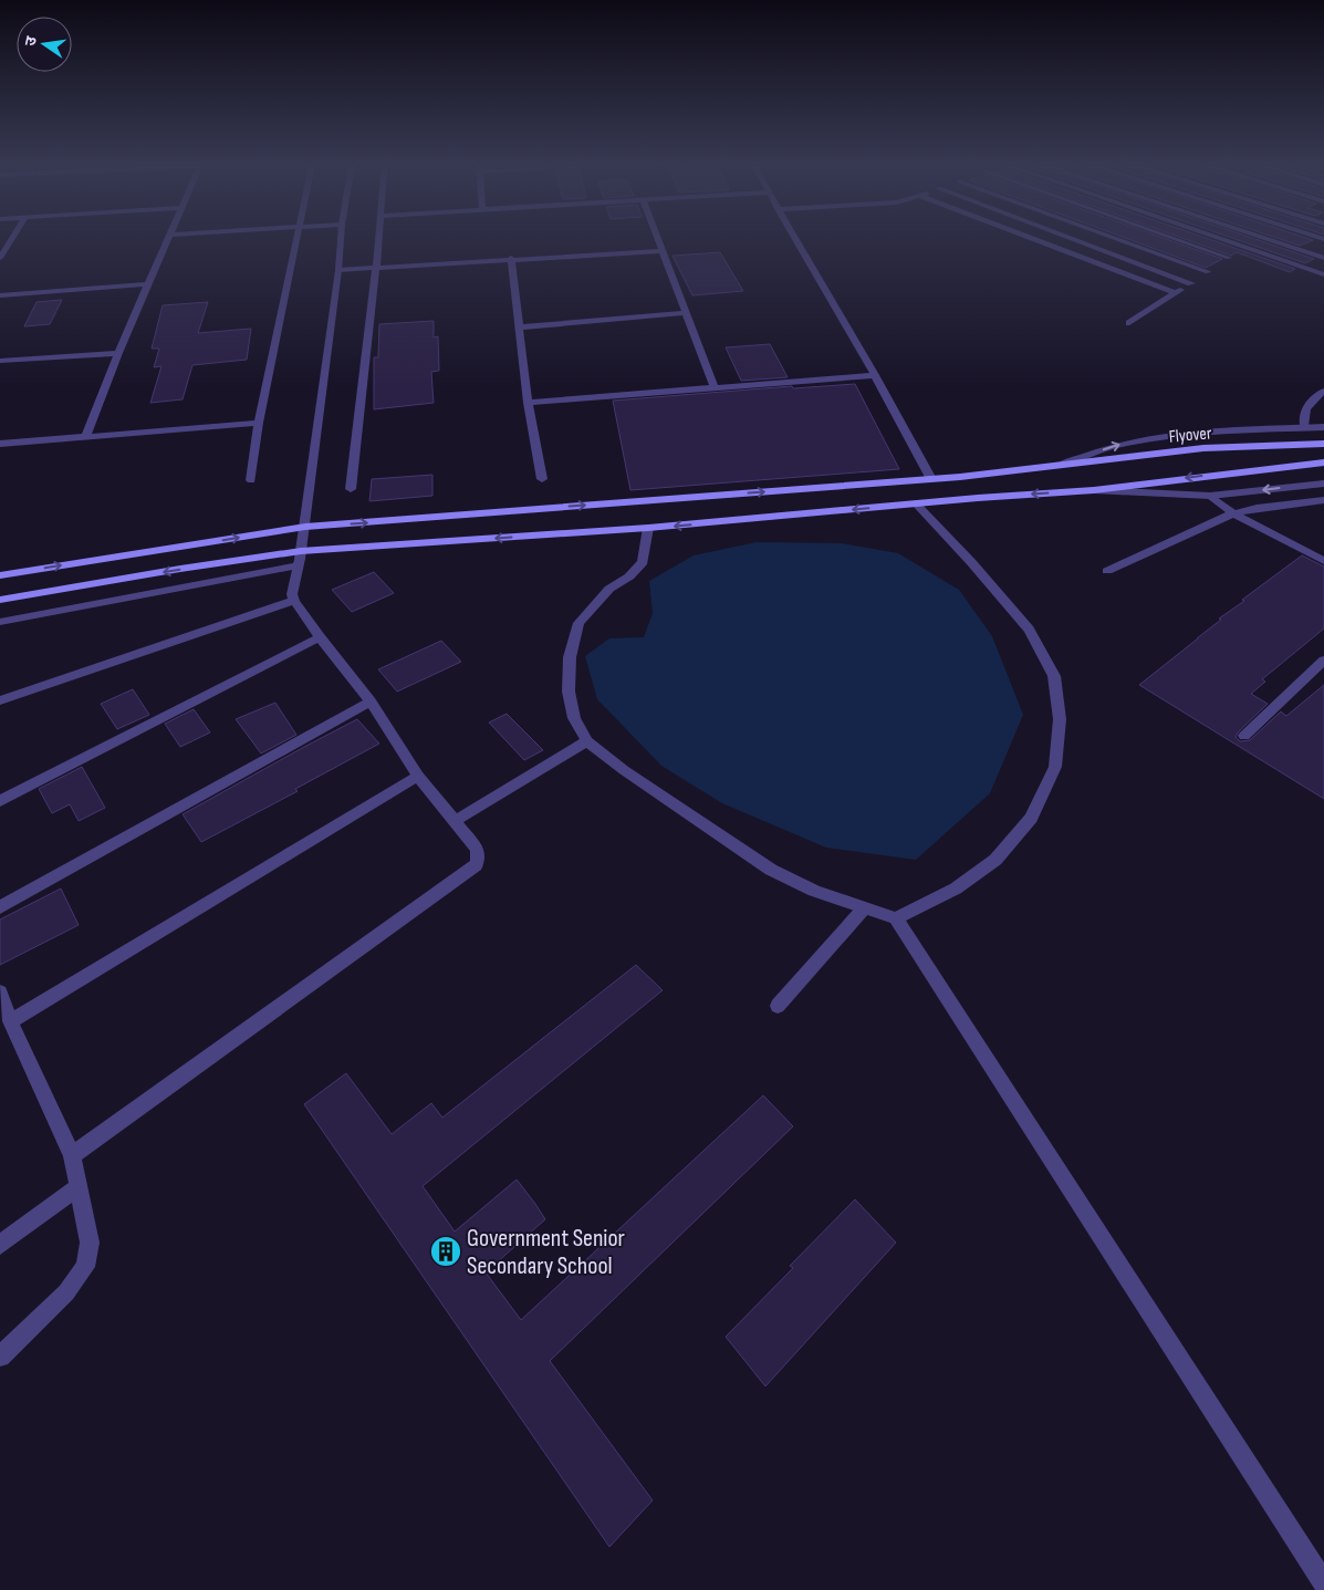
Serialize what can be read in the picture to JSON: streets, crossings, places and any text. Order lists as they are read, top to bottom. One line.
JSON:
{"streets":{"main road":["Flyover"]},"places":{"building":["Government Senior Secondary School"]},"north":"left"}
